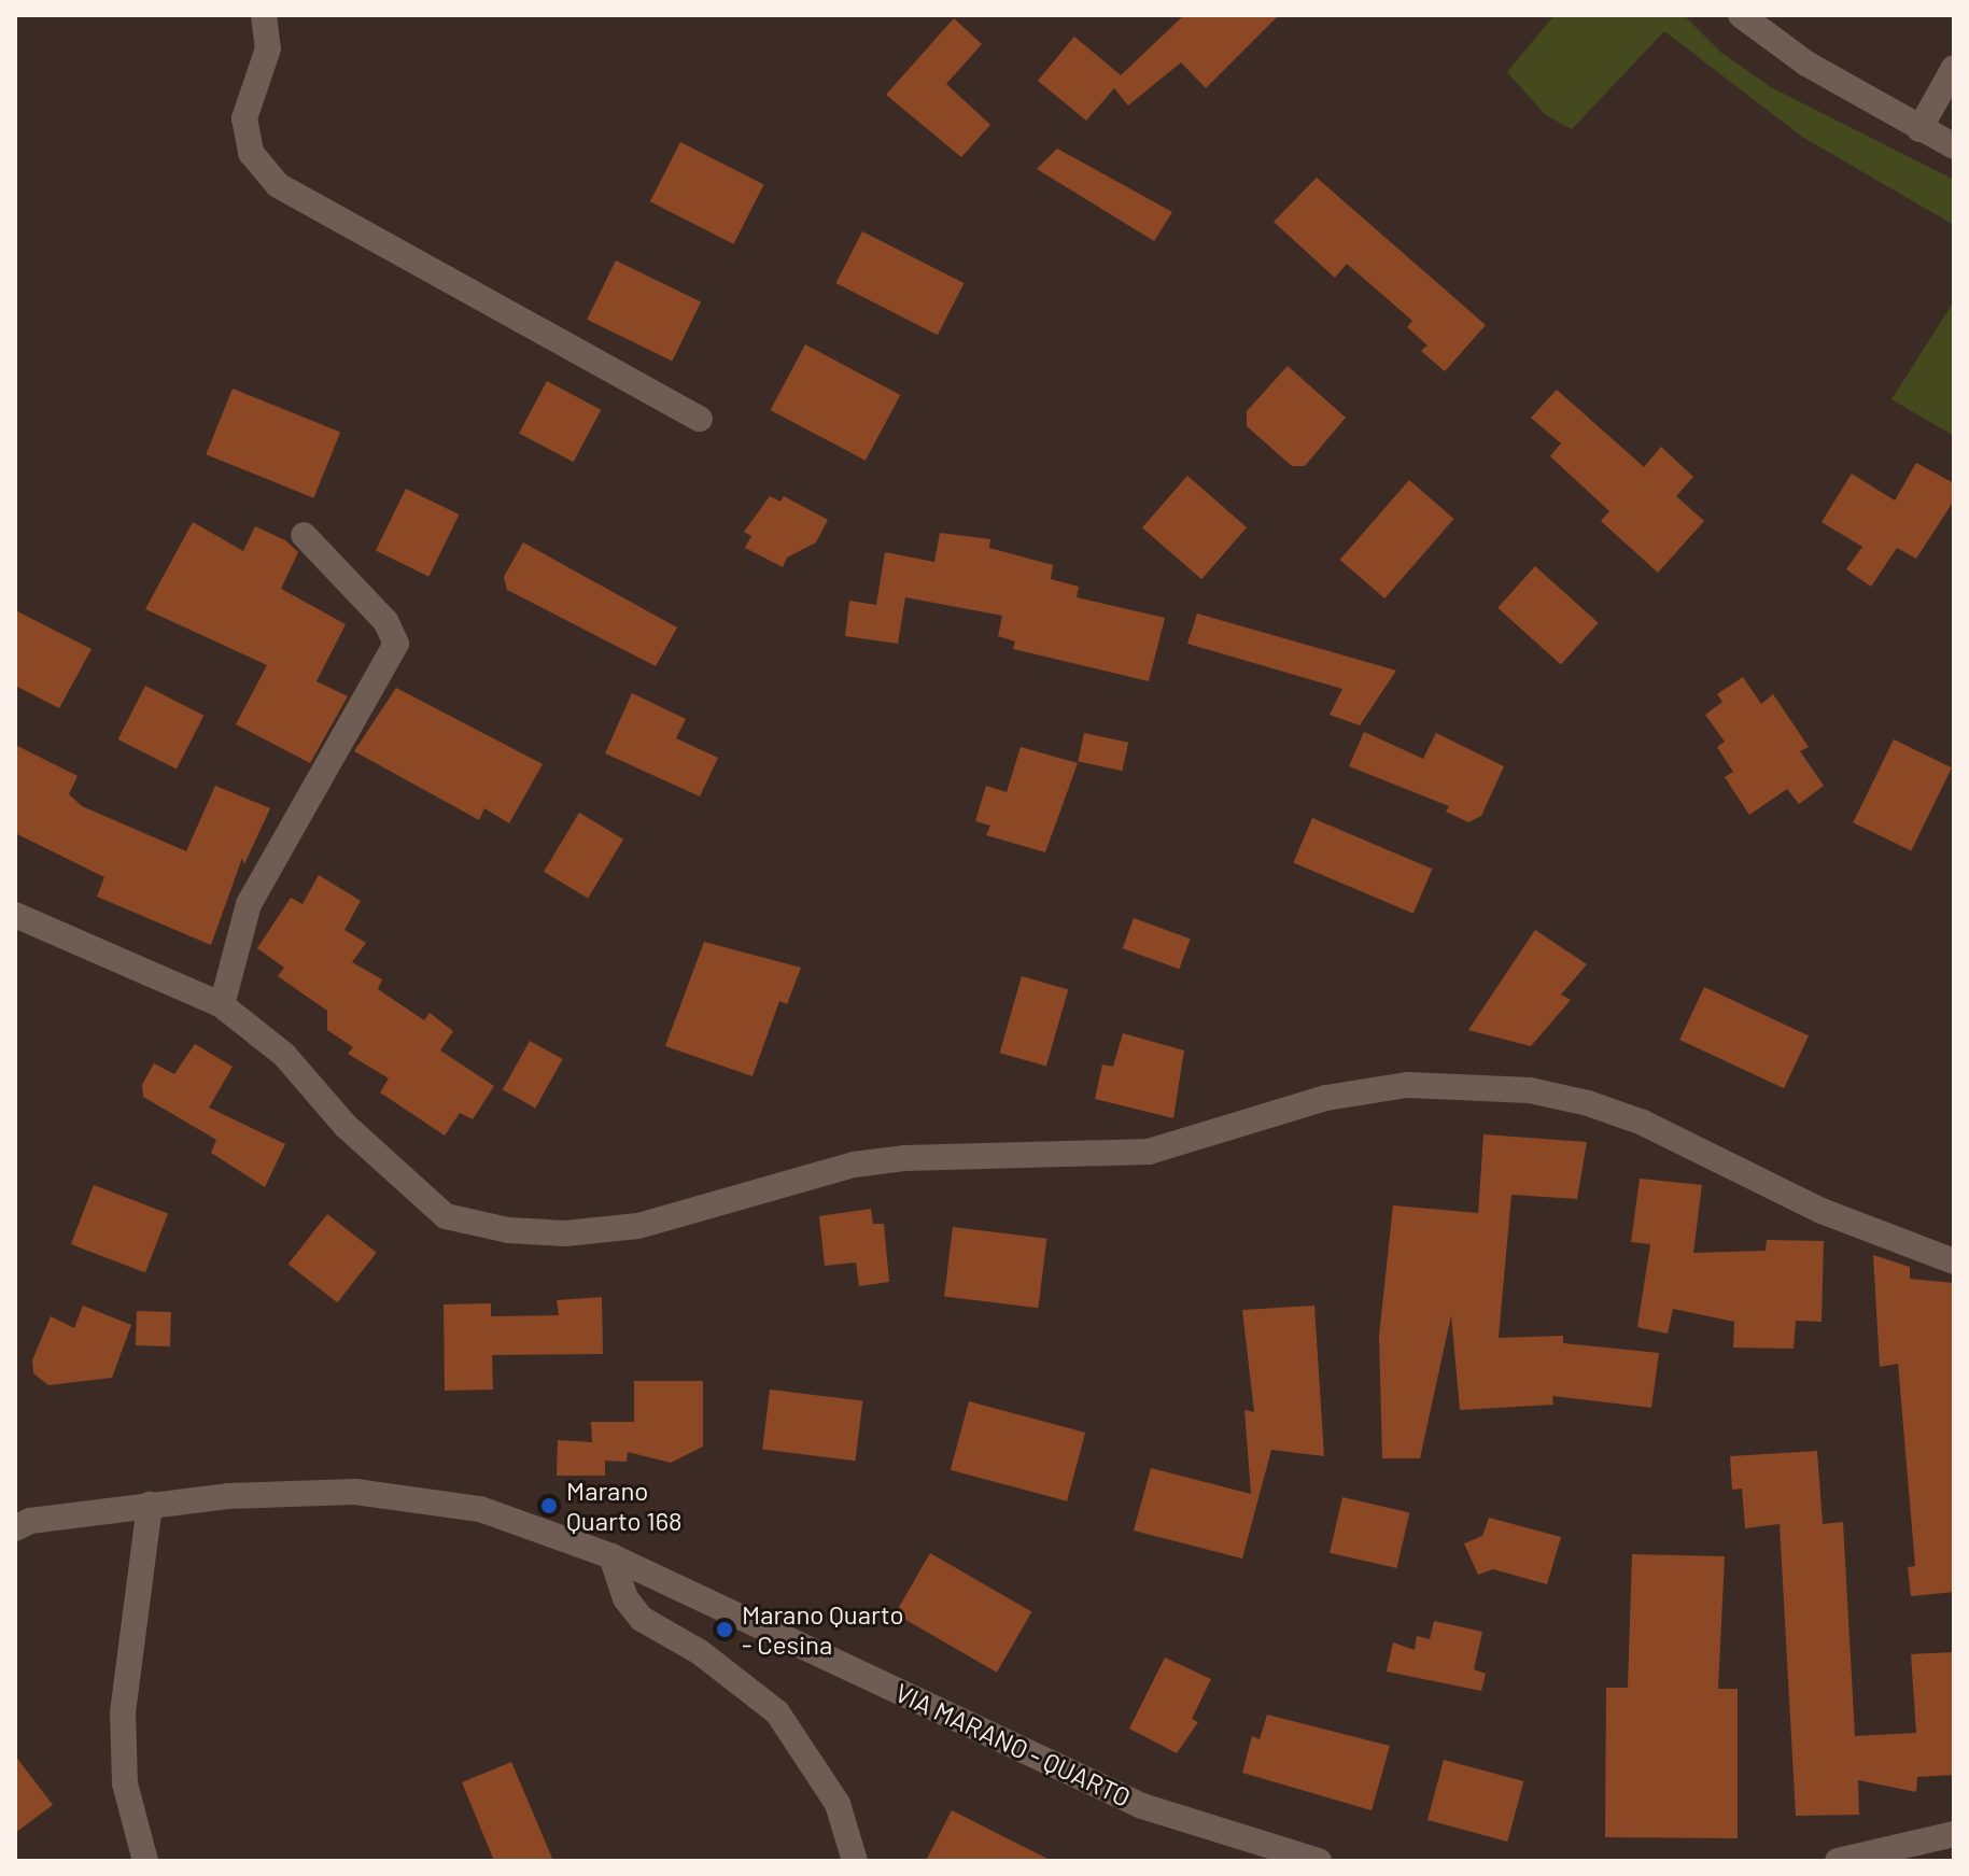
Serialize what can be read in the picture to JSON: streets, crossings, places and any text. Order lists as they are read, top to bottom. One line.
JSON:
{"streets":{"street":["VIA MARANO - QUARTO"]},"places":["Marano Quarto 168","Marano Quarto - Cesina"]}
